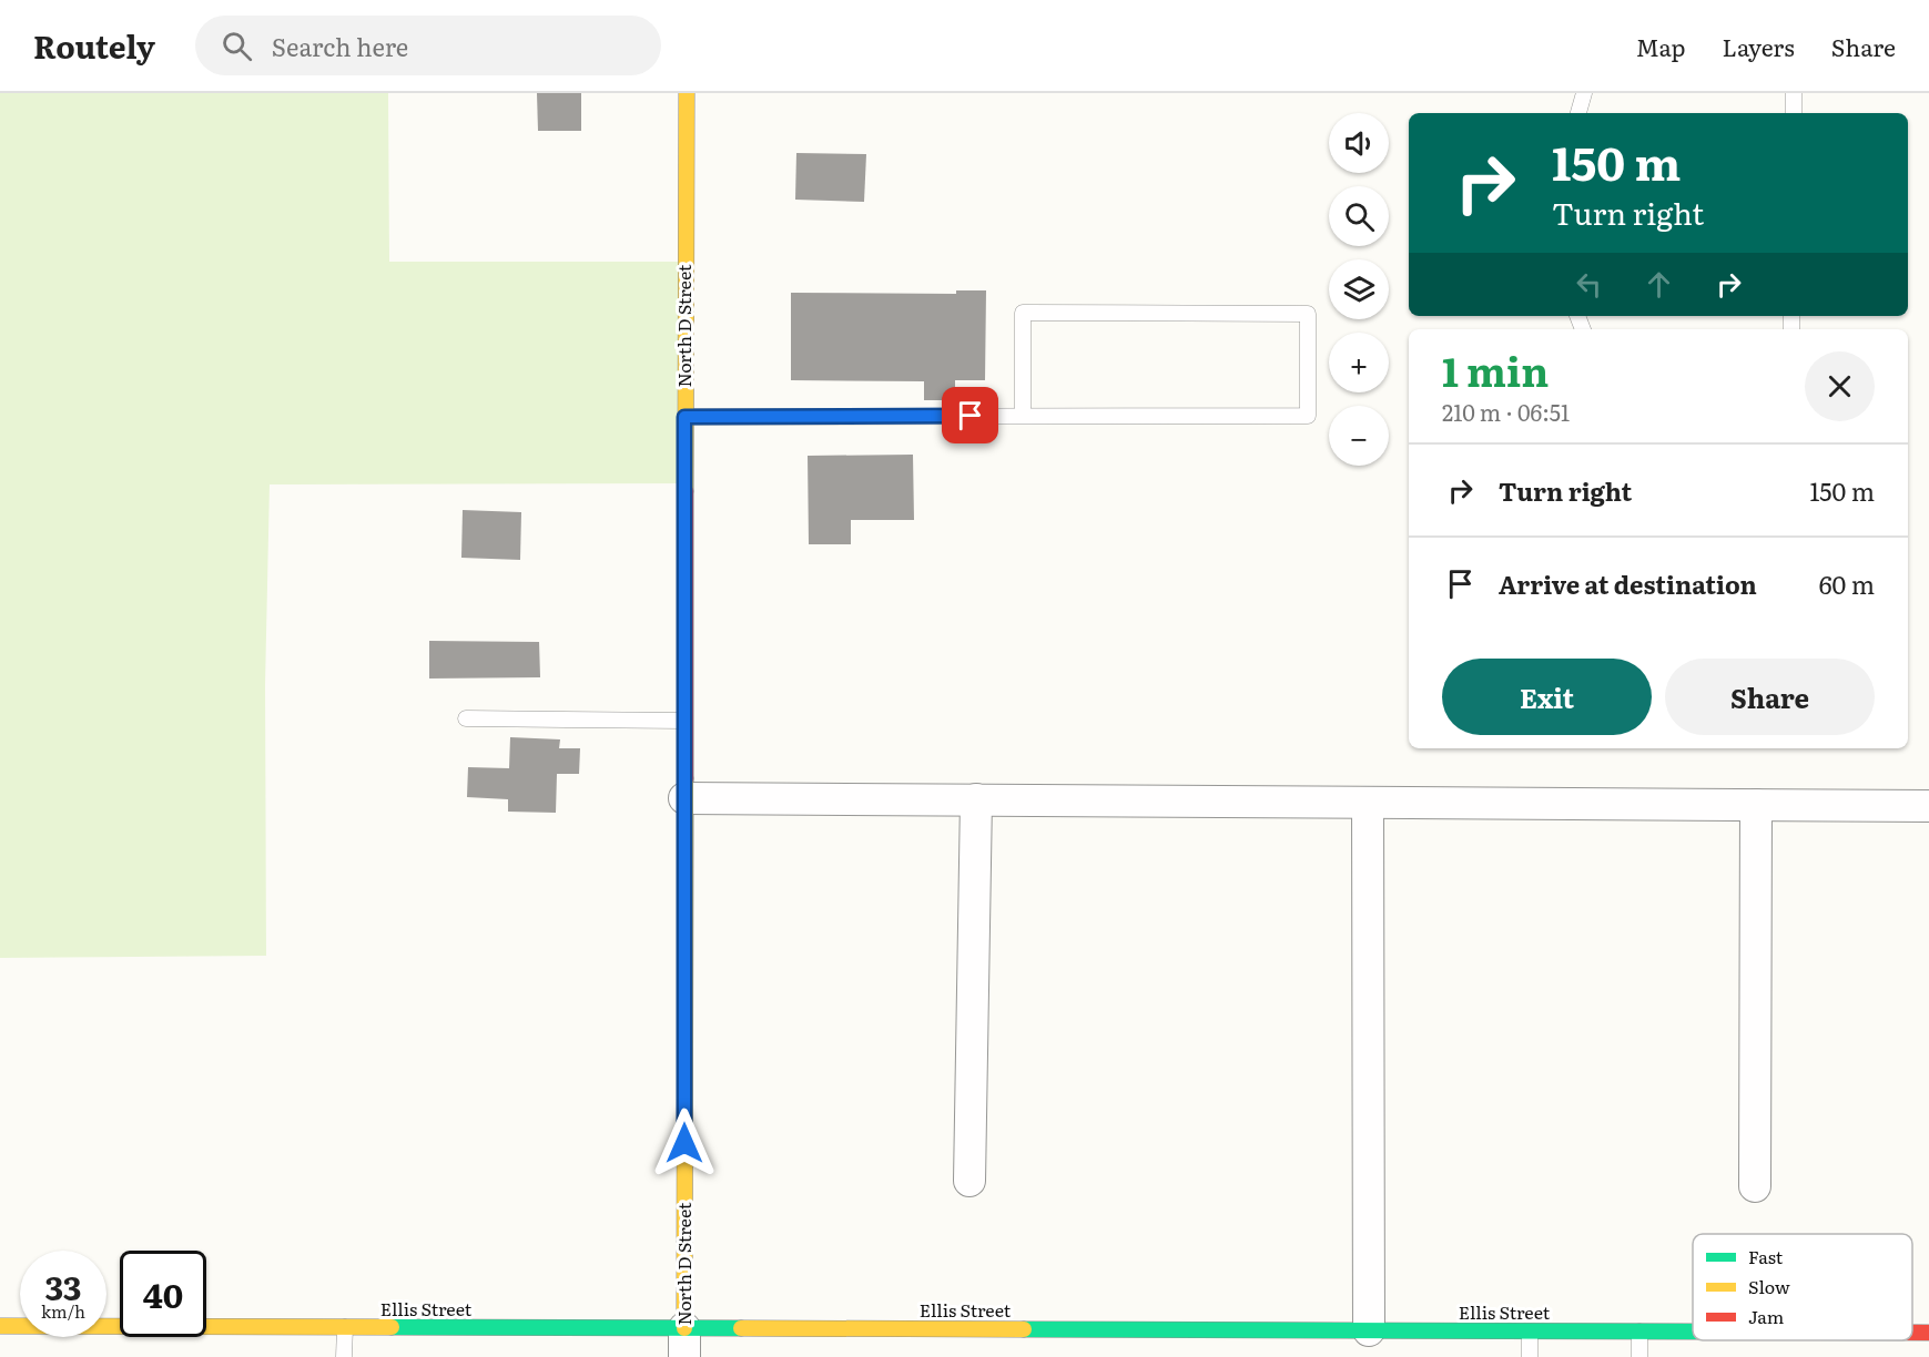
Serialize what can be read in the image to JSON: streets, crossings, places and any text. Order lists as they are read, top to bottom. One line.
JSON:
{"streets":{"street":["North D Street","Ellis Street"]},"crossings":[["North D Street","Ellis Street"]],"legend":["Fast","Slow","Jam"],"page":{"header":"Routely","search":"Search here","nav":["Map","Layers","Share"],"map_buttons":["+","−"],"turn":["150 m","Turn right"],"heading":["1 min","210 m · 06:51"],"list":[{"name":"Turn right","value":"150 m"},{"name":"Arrive at destination","value":"60 m"}],"buttons":["Exit","Share"],"speed":"33 km/h","limit":"40"}}
